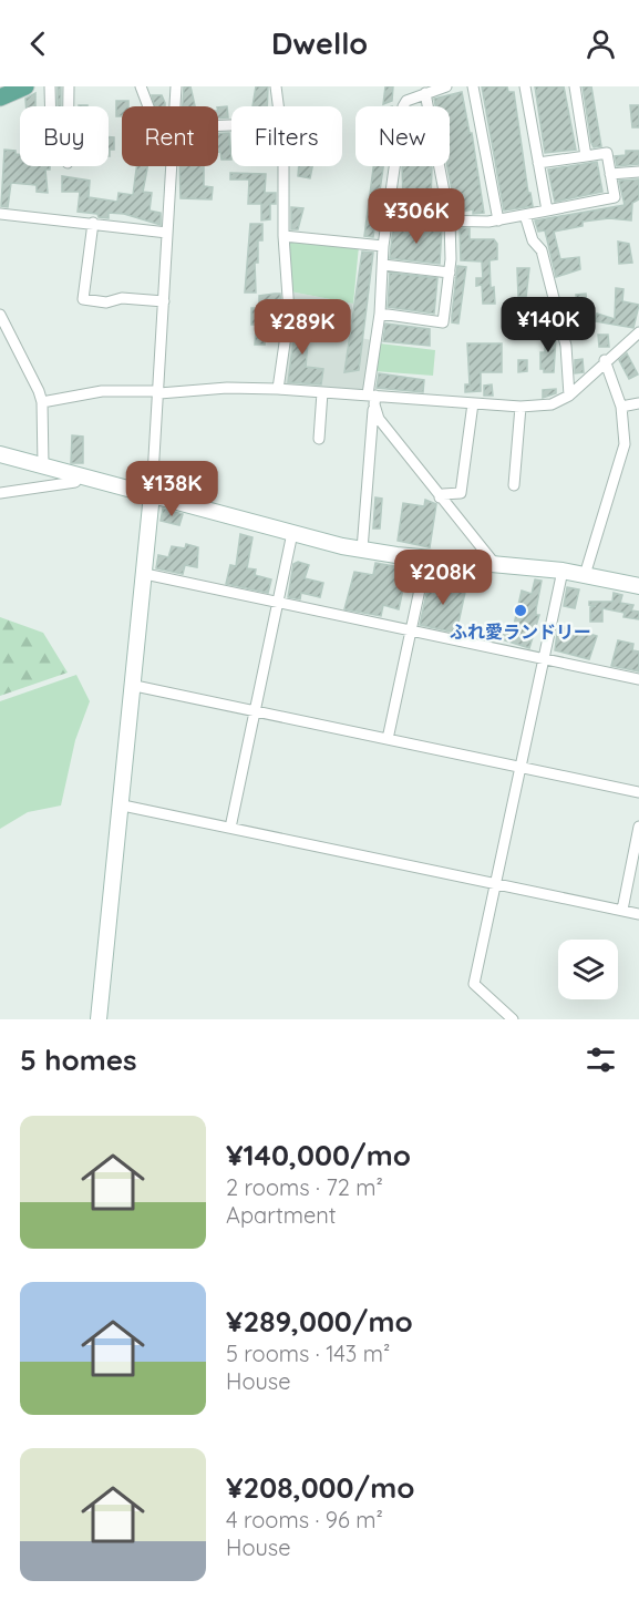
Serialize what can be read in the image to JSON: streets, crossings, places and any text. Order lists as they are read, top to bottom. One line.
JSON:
{"places":["ふれ愛ランドリー"],"page":{"header":"Dwello","chip":["Buy","Rent","Filters","New"],"price":["¥306K","¥140K","¥289K","¥138K","¥208K"],"heading":"5 homes","list":[{"name":"¥140,000/mo","note":"2 rooms · 72 m² · Apartment"},{"name":"¥289,000/mo","note":"5 rooms · 143 m² · House"},{"name":"¥208,000/mo","note":"4 rooms · 96 m² · House"}]}}
